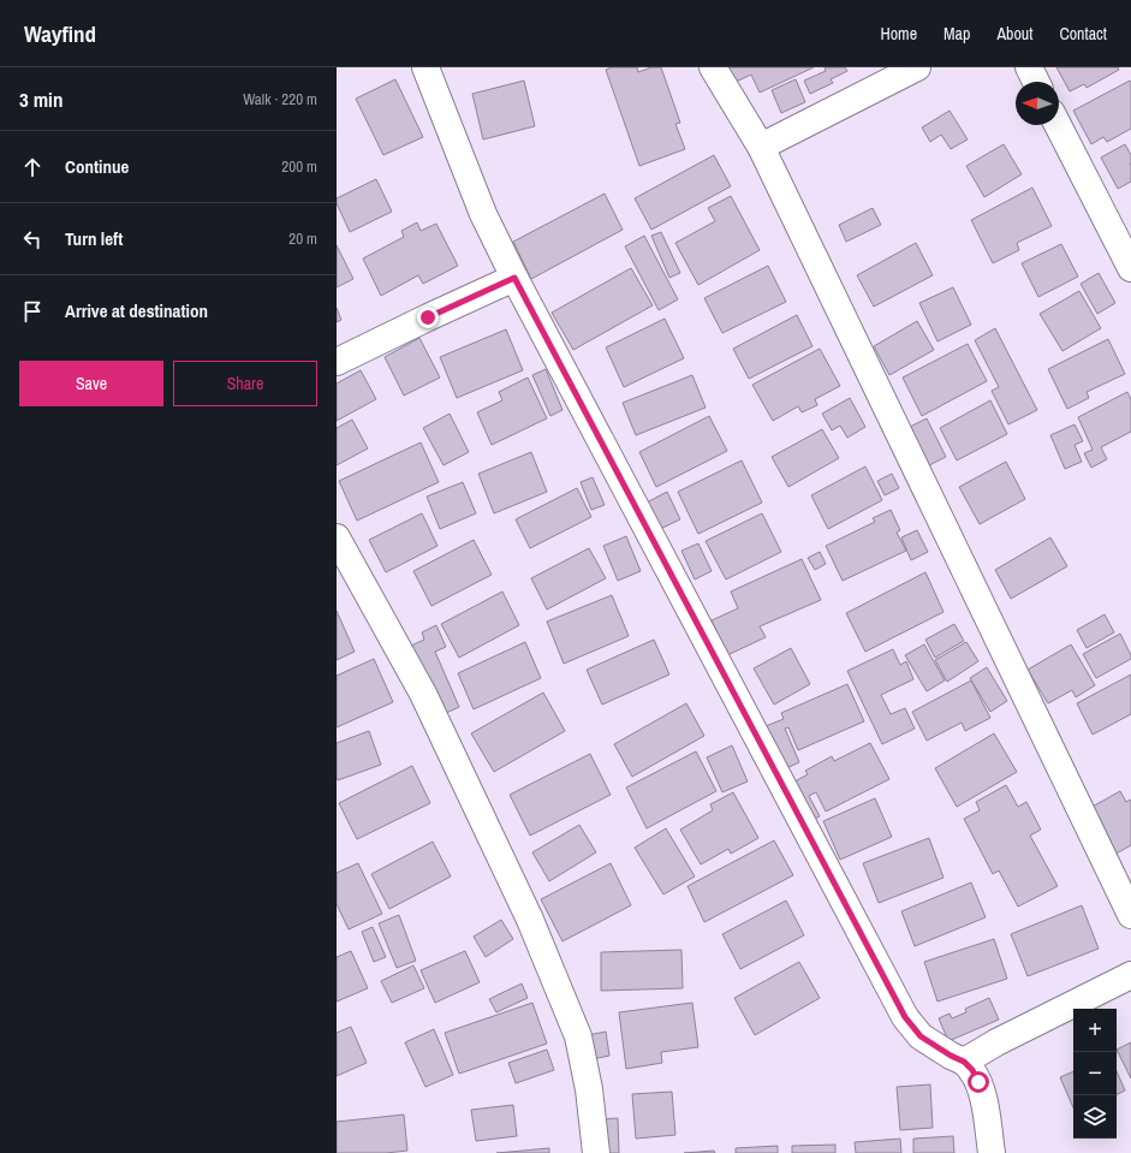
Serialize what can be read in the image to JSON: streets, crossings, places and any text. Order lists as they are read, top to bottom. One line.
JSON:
{"north":"left","page":{"header":"Wayfind","nav":["Home","Map","About","Contact"],"heading":["3 min","Walk · 220 m"],"list":[["Continue","200 m"],["Turn left","20 m"],"Arrive at destination"],"buttons":["Save","Share"],"map_buttons":["+","−"]}}
